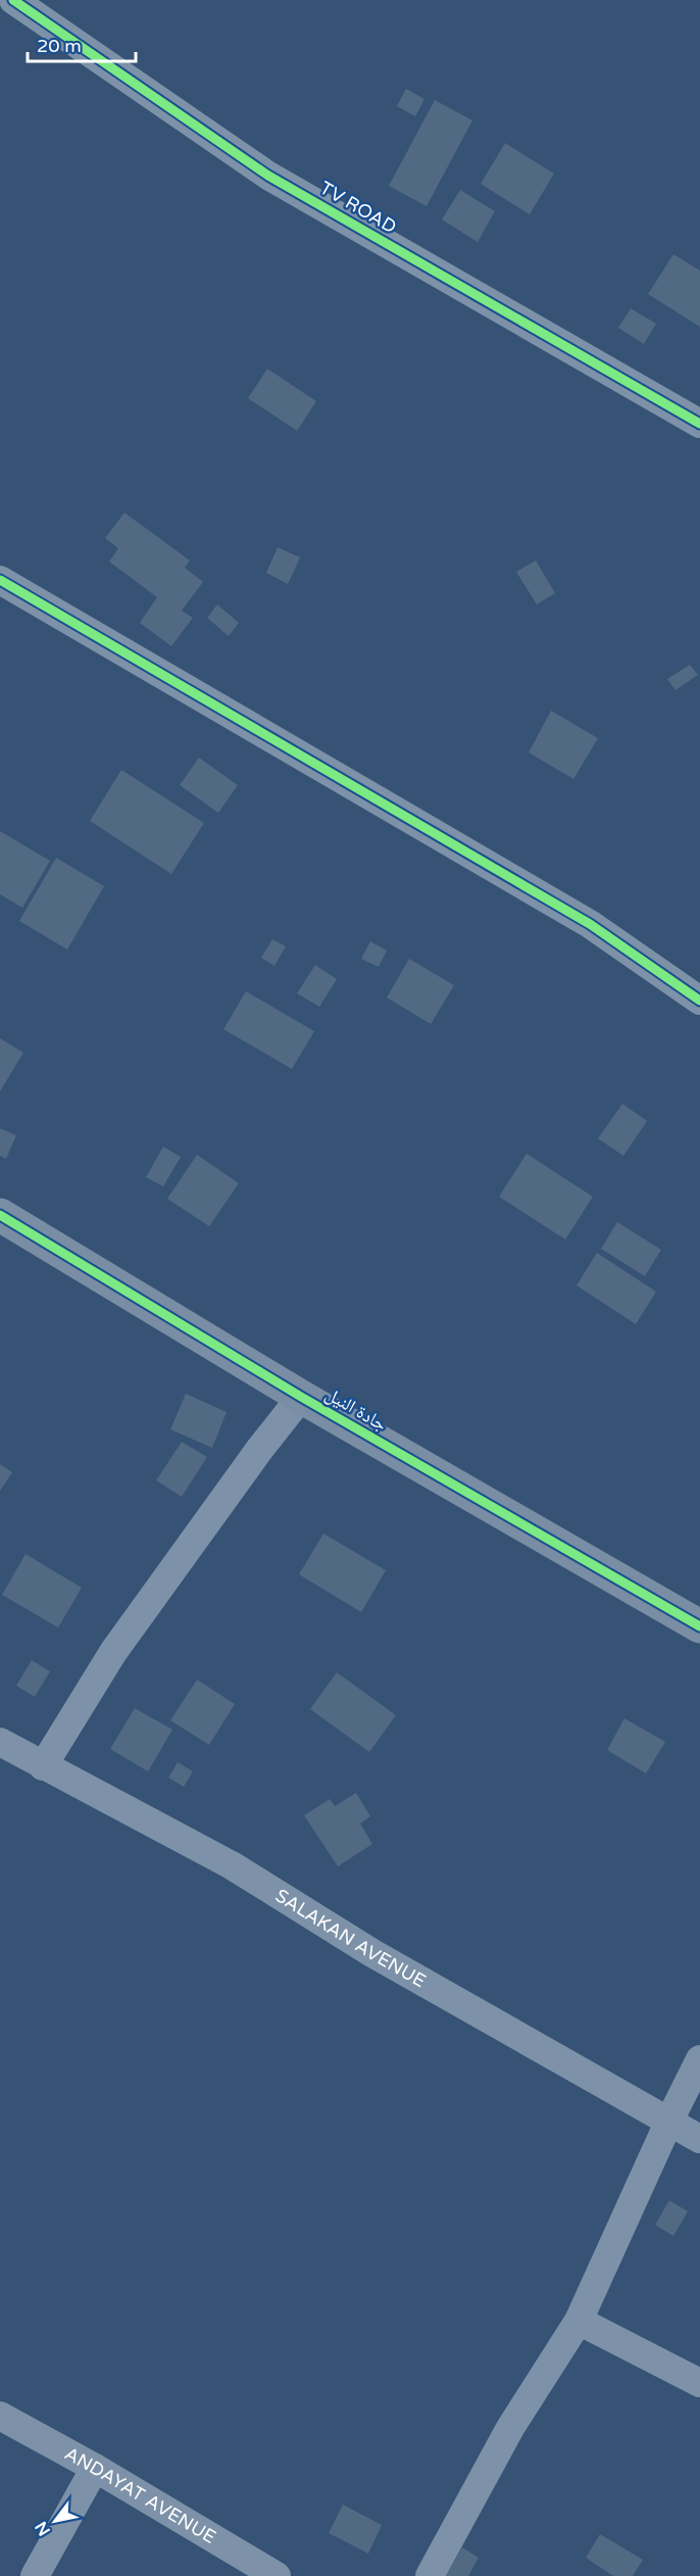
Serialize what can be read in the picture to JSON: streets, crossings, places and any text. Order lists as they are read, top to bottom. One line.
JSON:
{"streets":{"street":["TV ROAD","جادة النيل","SALAKAN AVENUE","ANDAYAT AVENUE"]},"scale_bar":"20 m","north":"bottom left"}
